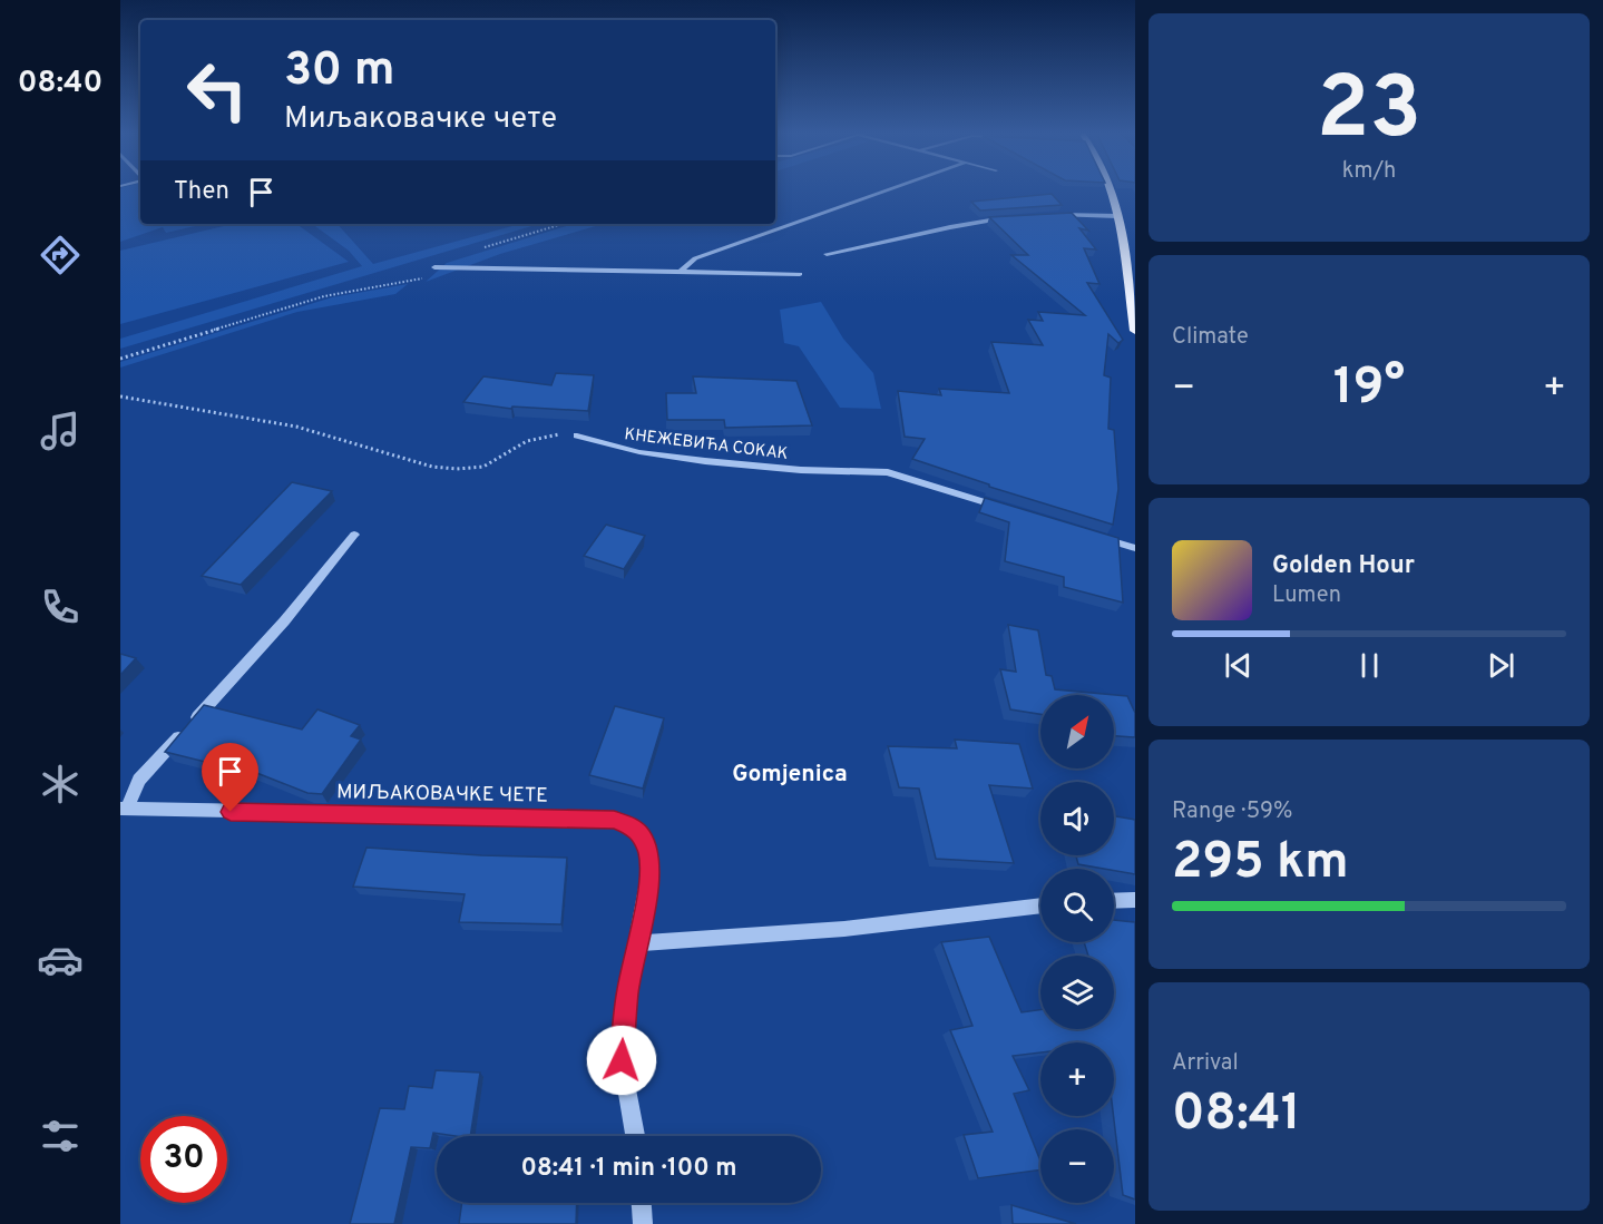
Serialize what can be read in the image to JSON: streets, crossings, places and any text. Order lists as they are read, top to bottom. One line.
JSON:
{"streets":{"street":["КНЕЖЕВИЋА СОКАК","МИЉАКОВАЧКЕ ЧЕТЕ"]},"districts":["Gomjenica"],"north":"top right","page":{"tabs":"08:40","tile":[["23","km/h"],"Climate",["Range · 59%","295 km"],["Arrival","08:41"]],"turn":["30 m","Миљаковачке чете"],"then":"Then","heat":["−","19°","+"],"song":["Golden Hour","Lumen"],"map_buttons":["+","−"],"limit":"30","trip":"08:41 · 1 min · 100 m"}}
